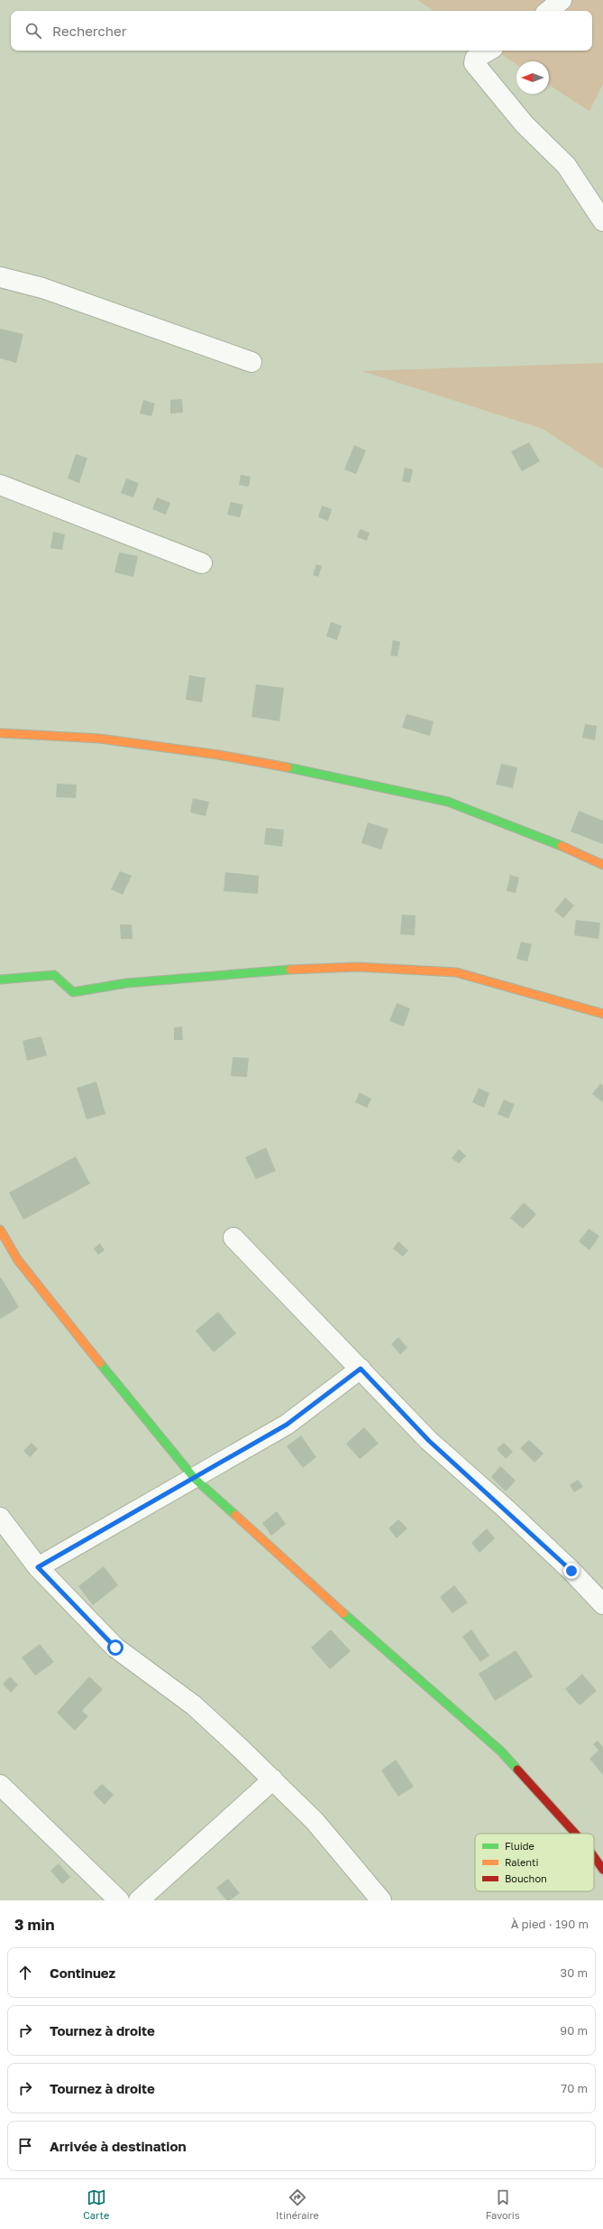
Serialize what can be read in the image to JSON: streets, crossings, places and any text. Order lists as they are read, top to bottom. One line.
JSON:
{"legend":["Fluide","Ralenti","Bouchon"],"north":"left","page":{"search":"Rechercher","heading":["3 min","À pied · 190 m"],"list":[["Continuez","30 m"],["Tournez à droite","90 m"],["Tournez à droite","70 m"],"Arrivée à destination"],"nav":["Carte","Itinéraire","Favoris"]}}
